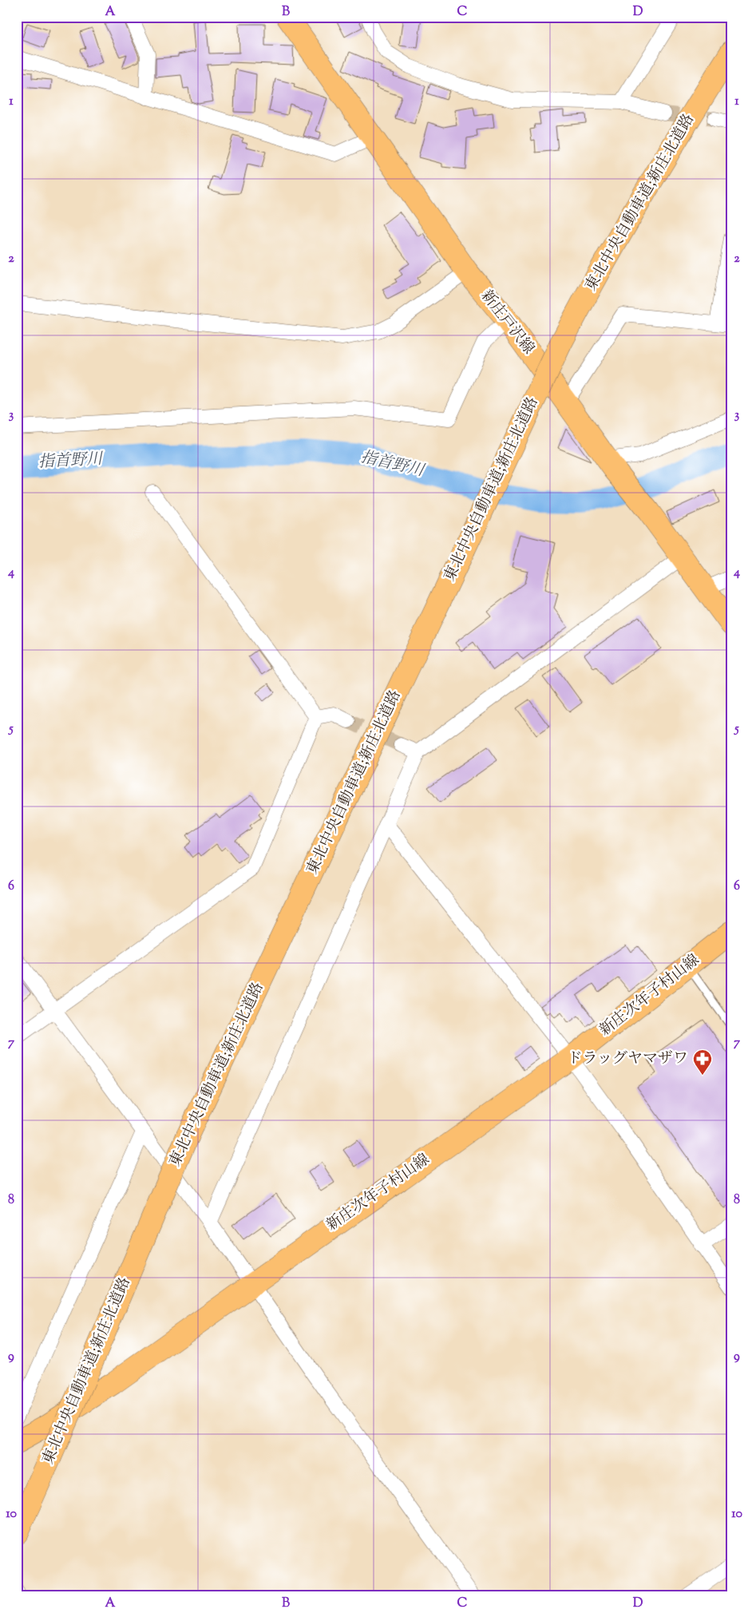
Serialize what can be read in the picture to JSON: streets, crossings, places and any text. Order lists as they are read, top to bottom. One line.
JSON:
{"streets":{"main road":["東北中央自動車道;新庄北道路","新庄戸沢線","新庄次年子村山線"]},"water":["指首野川"],"places":{"pharmacy":["ドラッグヤマザワ"]},"grid":{"columns":["A","B","C","D"],"rows":["1","2","3","4","5","6","7","8","9","10"]}}
